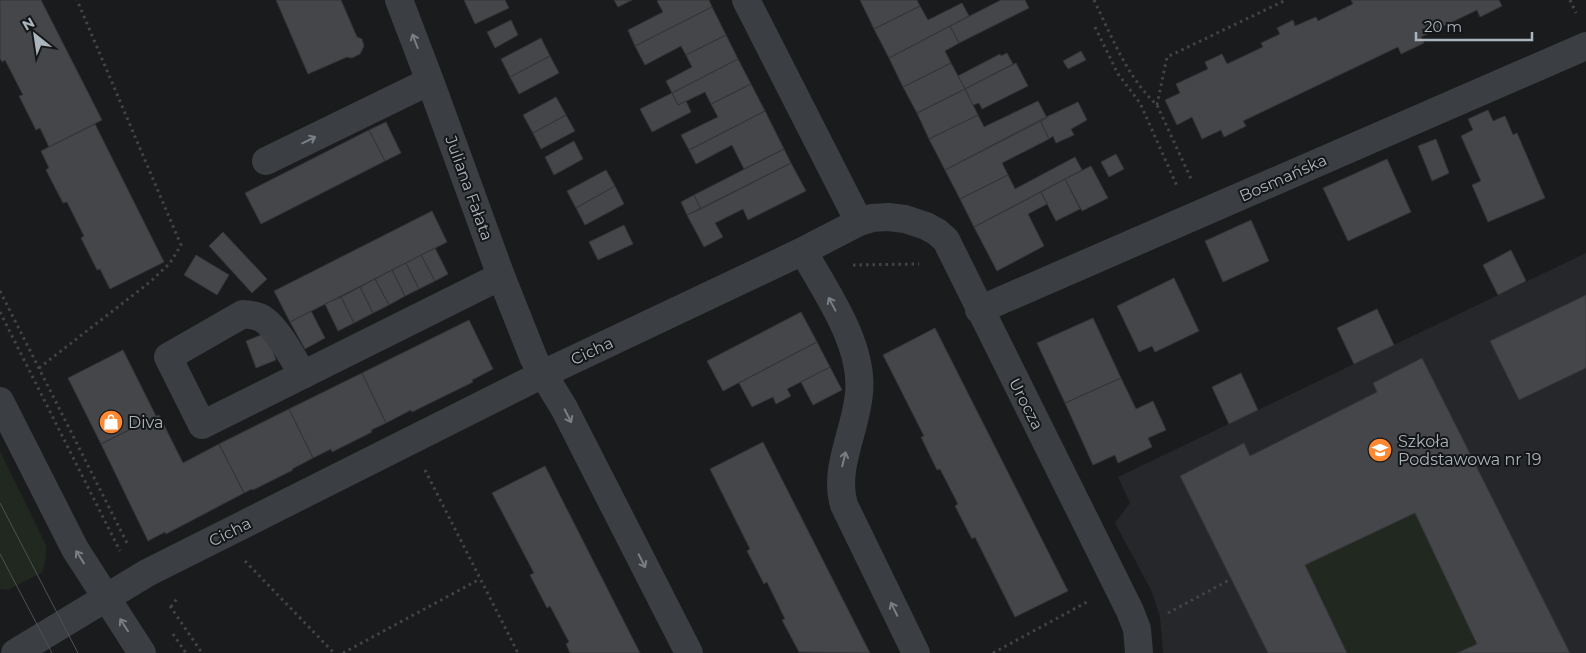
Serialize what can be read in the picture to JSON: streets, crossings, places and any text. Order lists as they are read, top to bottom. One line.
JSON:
{"streets":{"street":["Bosmańska","Juliana Fałata","Cicha","Urocza"]},"crossings":[["Bosmańska","Urocza"],["Juliana Fałata","Cicha"],["Cicha","Urocza"]],"places":{"shop":["Diva"],"school or university":["Szkoła Podstawowa nr 19"]},"scale_bar":"20 m","north":"top left"}
